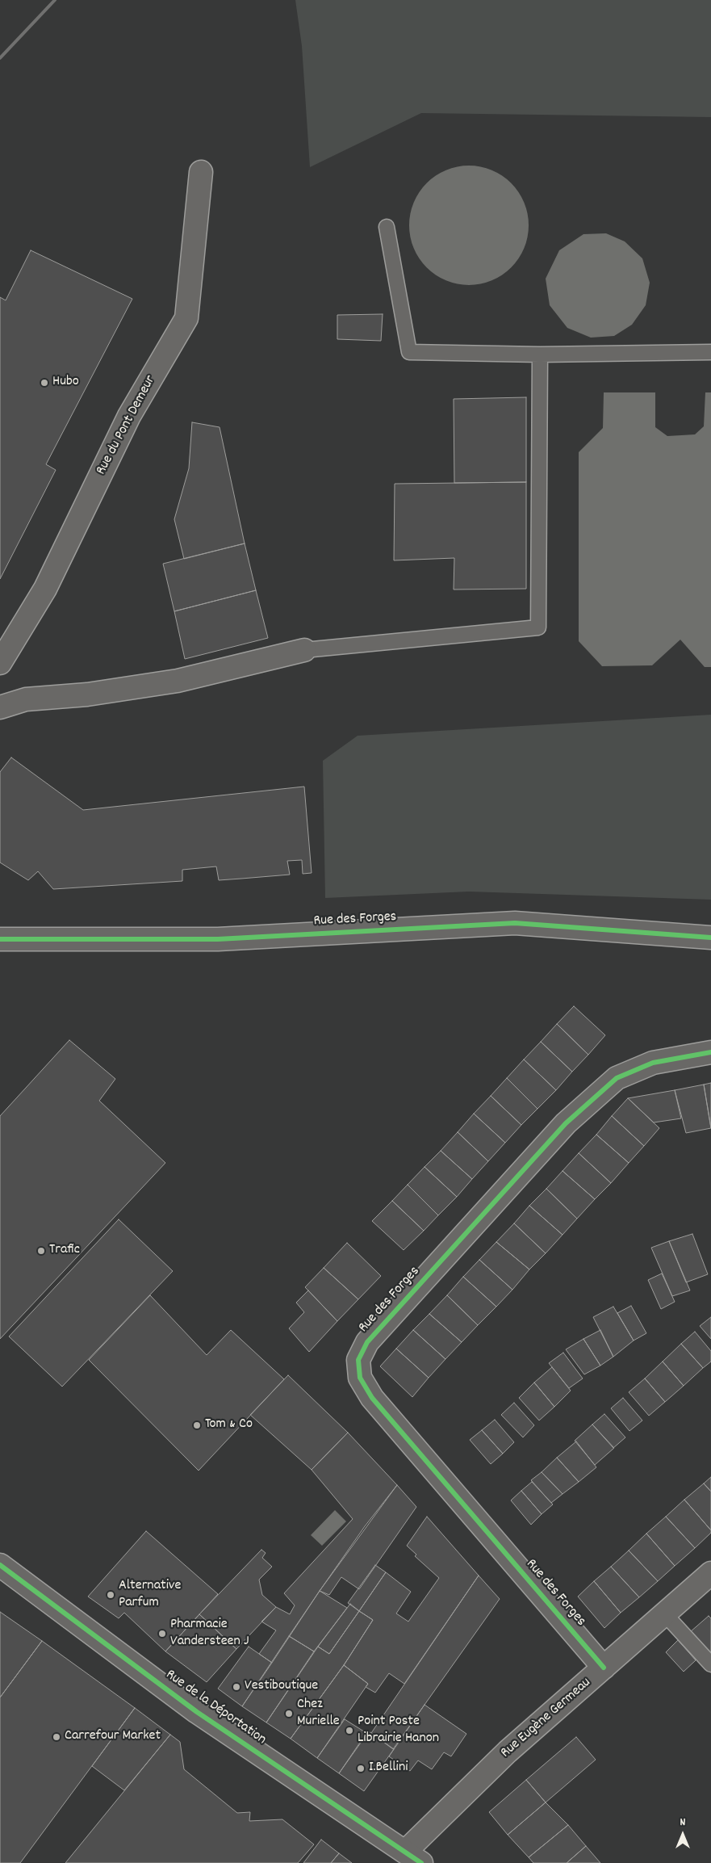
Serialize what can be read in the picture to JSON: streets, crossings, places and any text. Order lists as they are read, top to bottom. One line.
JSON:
{"streets":{"street":["Rue du Pont Demeur","Rue des Forges","Rue de la Déportation","Rue Eugène Germeau"]},"crossings":[["Rue des Forges","Rue Eugène Germeau"],["Rue de la Déportation","Rue Eugène Germeau"]],"places":["Hubo","Trafic","Tom & Co","Alternative Parfum","Pharmacie Vandersteen J","Vestiboutique","Chez Murielle","Point Poste Librairie Hanon","Carrefour Market","I.Bellini"],"north":"top"}
